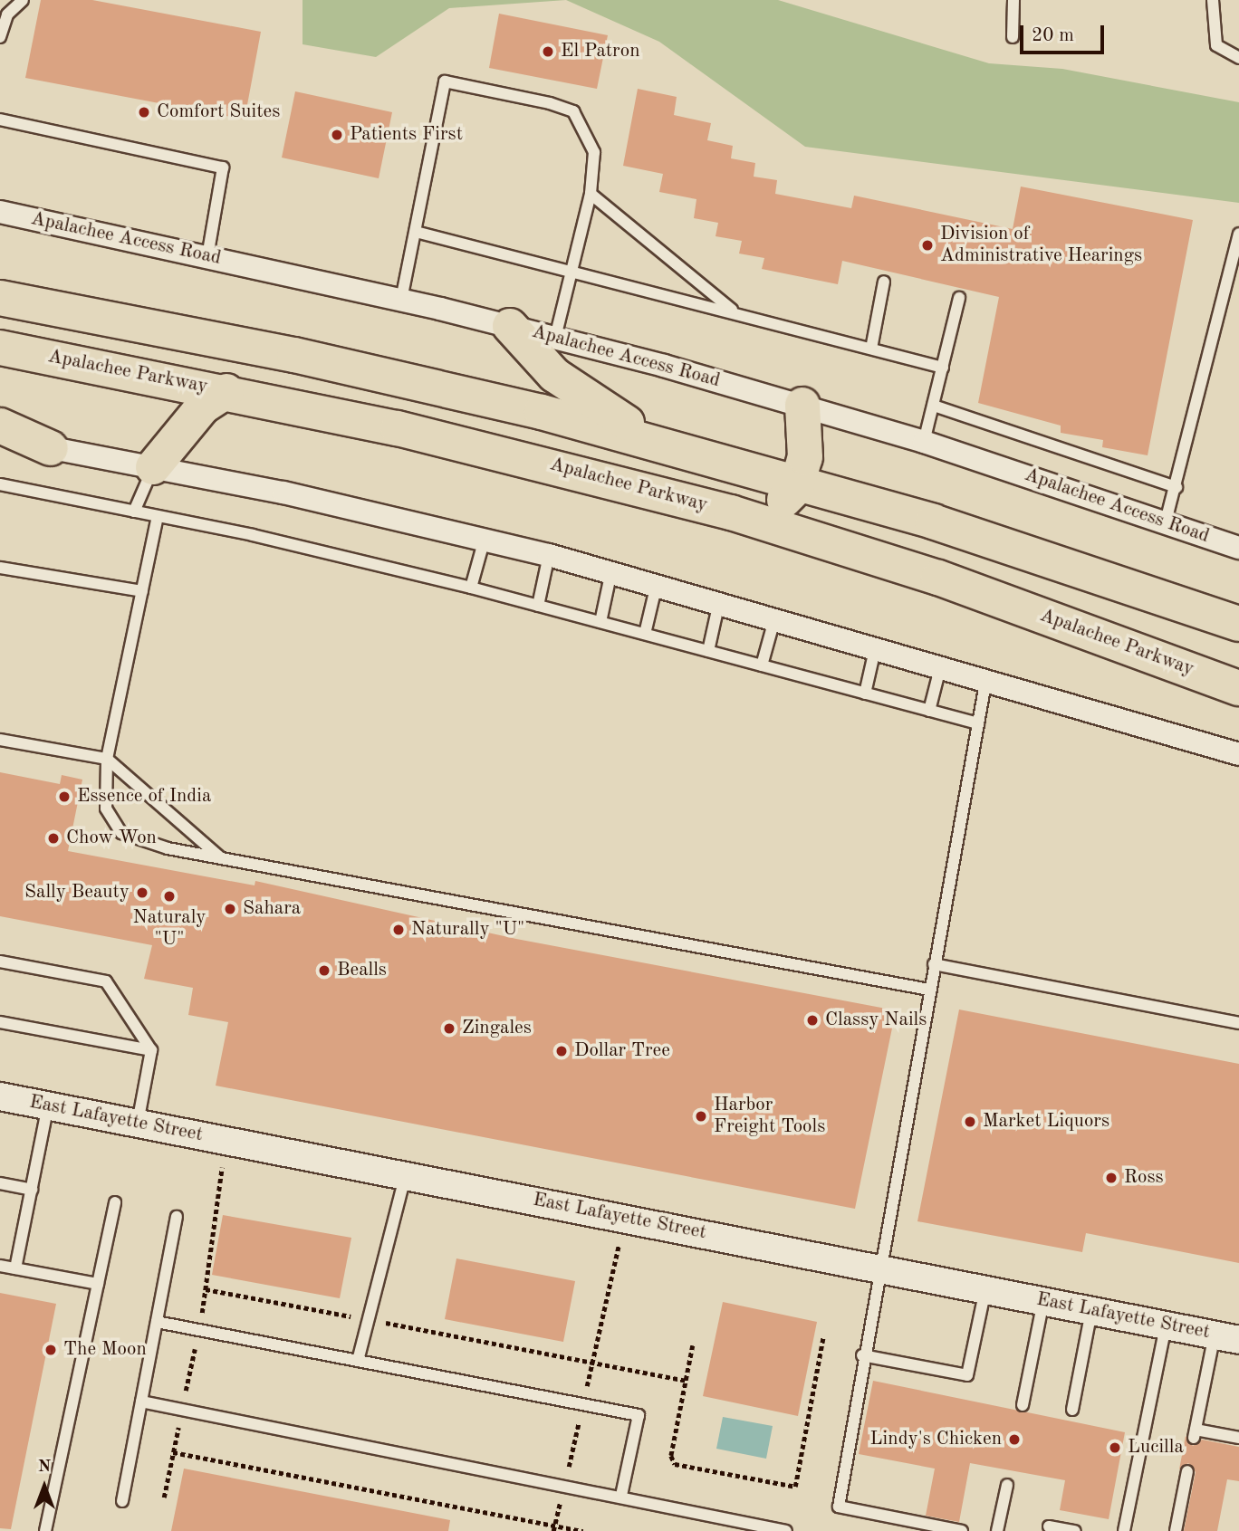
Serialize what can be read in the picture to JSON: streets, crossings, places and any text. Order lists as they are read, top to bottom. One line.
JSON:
{"streets":{"main road":["Apalachee Parkway"],"street":["Apalachee Access Road","East Lafayette Street"]},"places":["El Patron","Comfort Suites","Patients First","Division of Administrative Hearings","Essence of India","Chow Won","Sally Beauty","Naturaly \"U\"","Sahara","Naturally \"U\"","Bealls","Classy Nails","Zingales","Dollar Tree","Harbor Freight Tools","Market Liquors","Ross","The Moon","Lindy's Chicken","Lucilla"],"scale_bar":"20 m","north":"top"}
